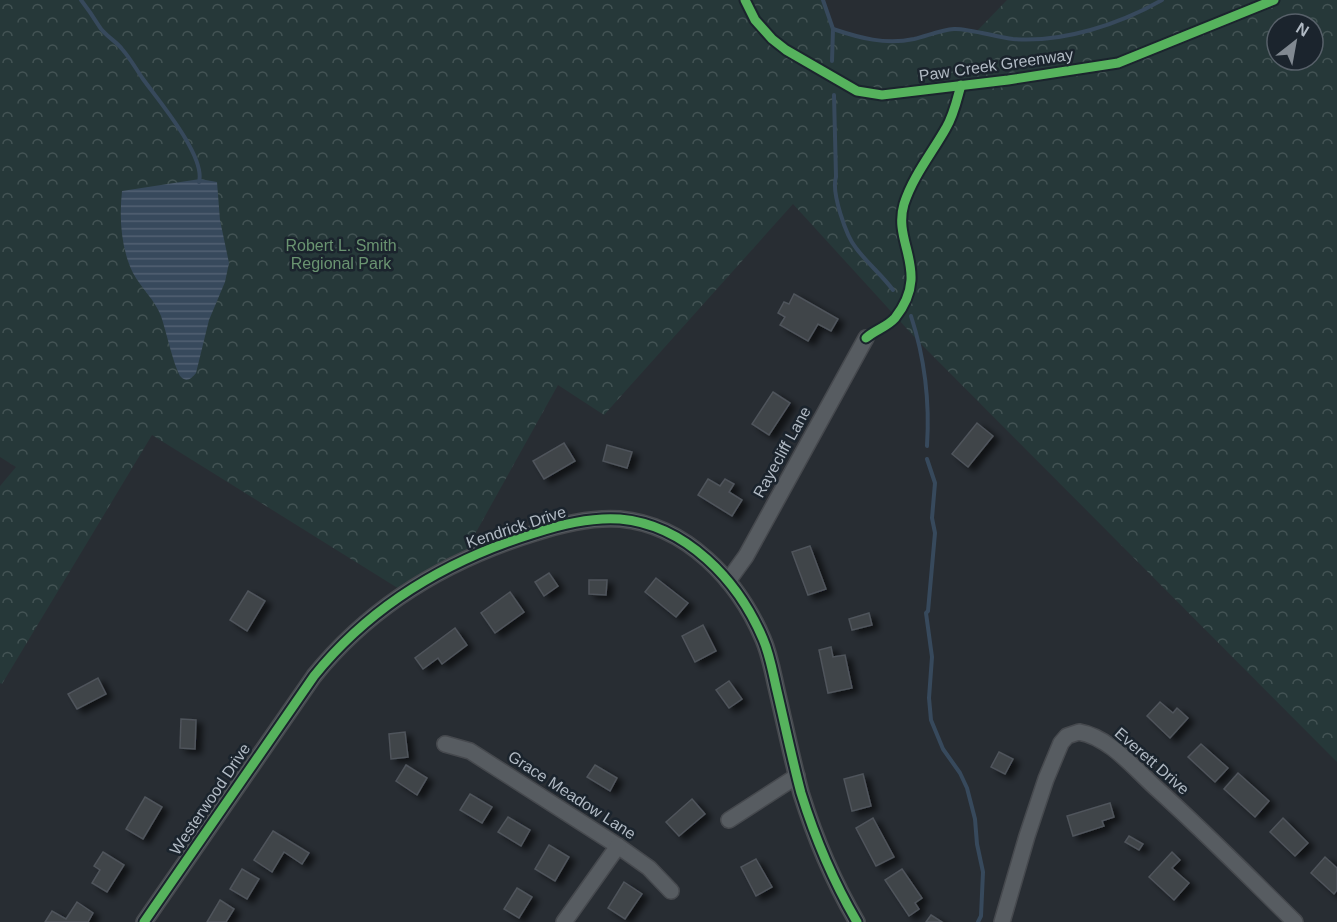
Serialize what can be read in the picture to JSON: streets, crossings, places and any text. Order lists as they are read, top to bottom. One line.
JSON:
{"streets":{"street":["Rayecliff Lane","Kendrick Drive","Everett Drive","Grace Meadow Lane","Westerwood Drive"],"cycle path":["Paw Creek Greenway"]},"crossings":[["Rayecliff Lane","Kendrick Drive"],["Kendrick Drive","Westerwood Drive"]],"parks":["Robert L. Smith Regional Park"],"north":"top right"}
